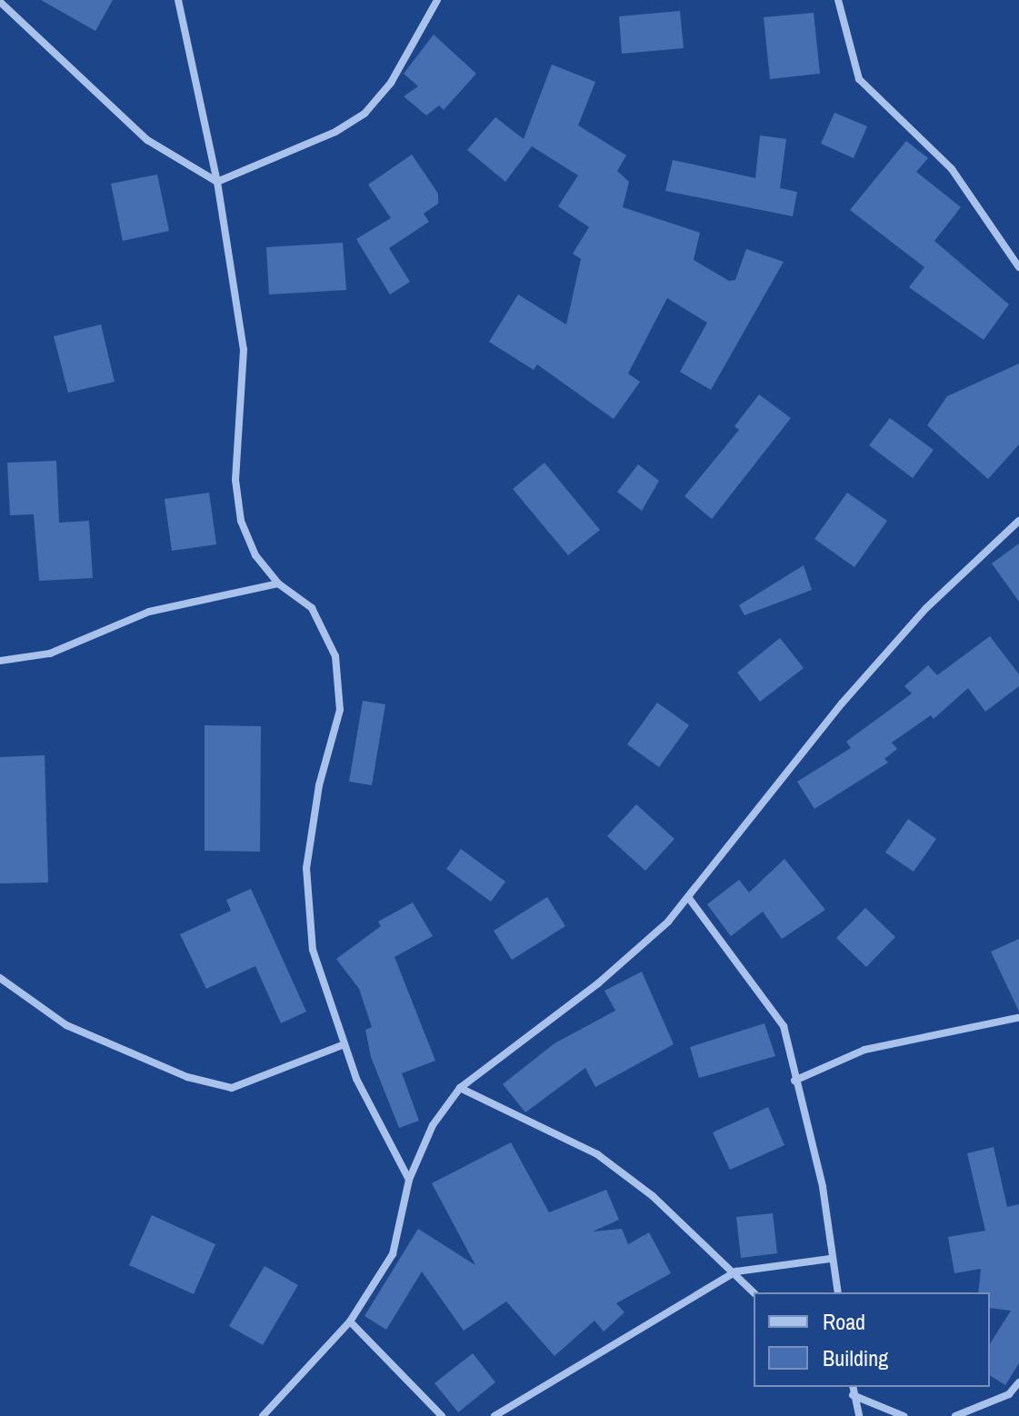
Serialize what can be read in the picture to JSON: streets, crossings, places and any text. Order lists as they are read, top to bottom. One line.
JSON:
{"legend":["Road","Building"]}
